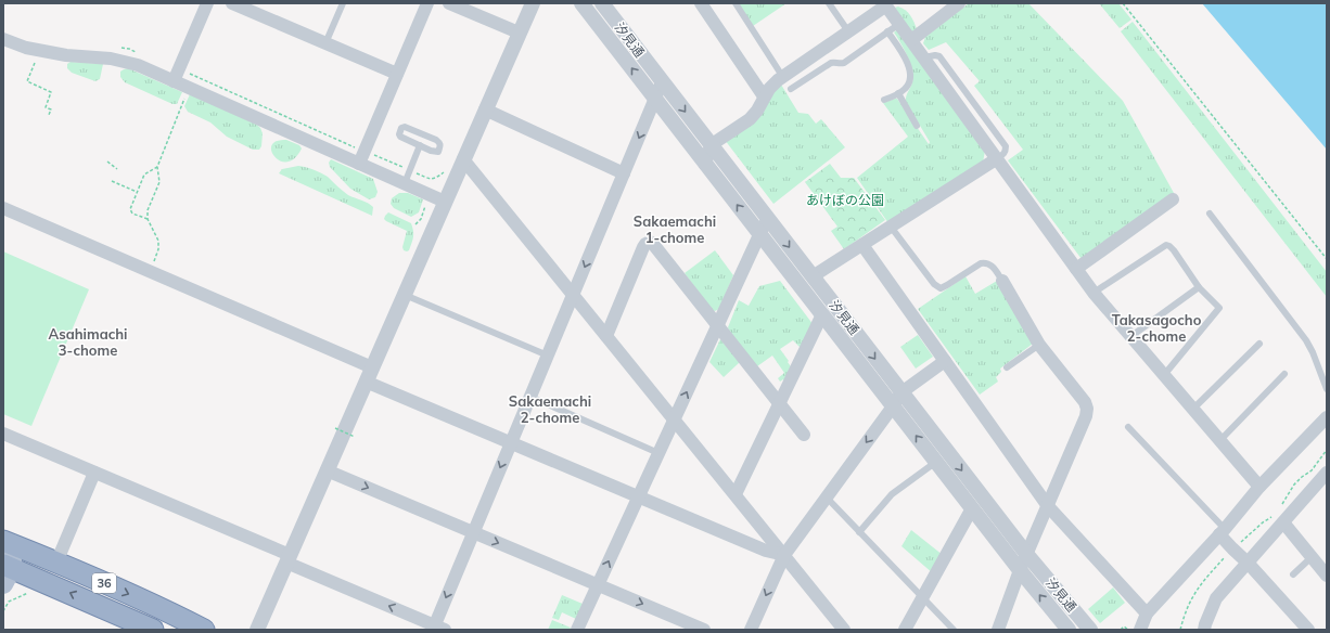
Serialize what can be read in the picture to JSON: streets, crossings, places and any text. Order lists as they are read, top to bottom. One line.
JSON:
{"streets":{"highway":["36"],"street":["汐見通"]},"districts":["Sakaemachi 1-chome","Takasagocho 2-chome","Asahimachi 3-chome","Sakaemachi 2-chome"],"parks":["あけぼの公園"]}
